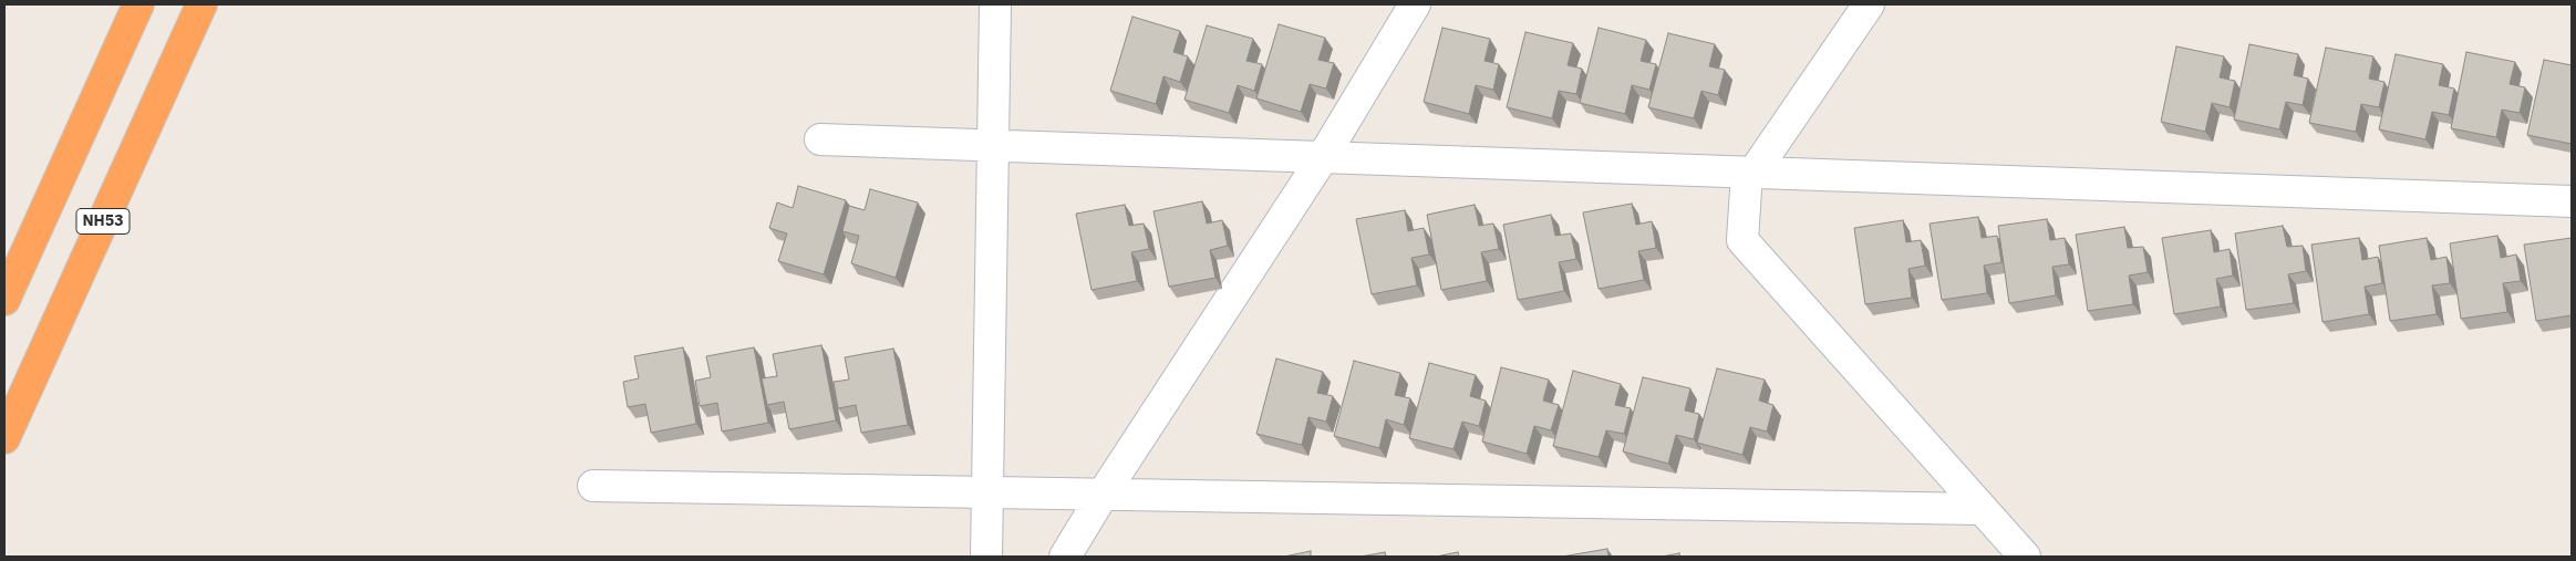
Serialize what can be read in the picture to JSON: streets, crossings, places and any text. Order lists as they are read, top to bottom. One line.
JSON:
{"streets":{"highway":["NH53"]}}
